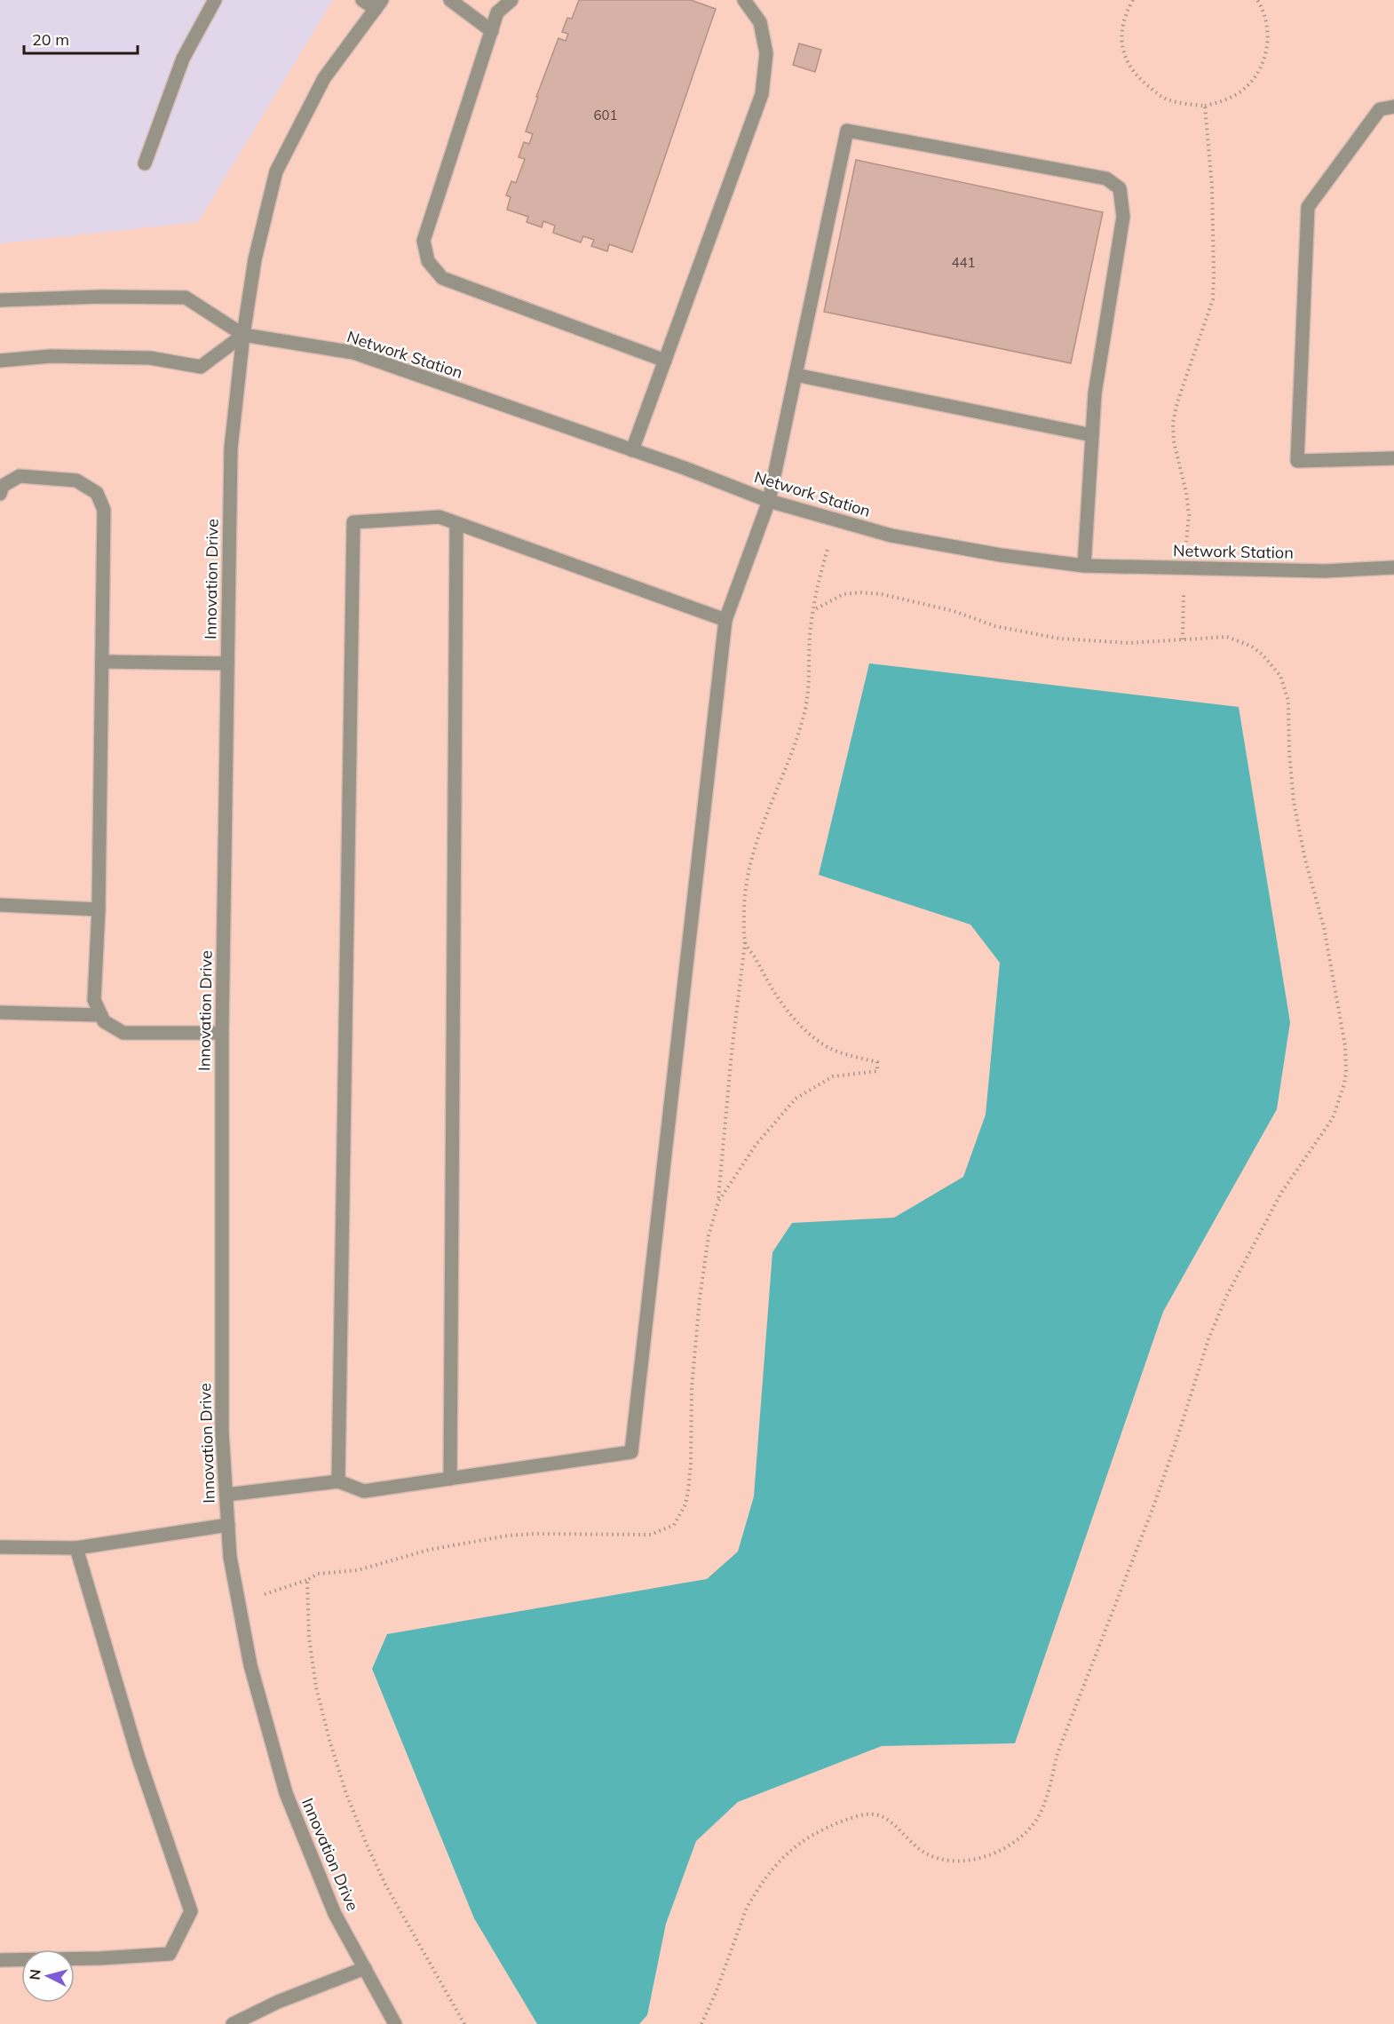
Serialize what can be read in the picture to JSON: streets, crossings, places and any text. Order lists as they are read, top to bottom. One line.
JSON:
{"streets":{"street":["Network Station","Innovation Drive"]},"crossings":[["Network Station","Innovation Drive"]],"house_numbers":["601","441"],"scale_bar":"20 m","north":"left"}
